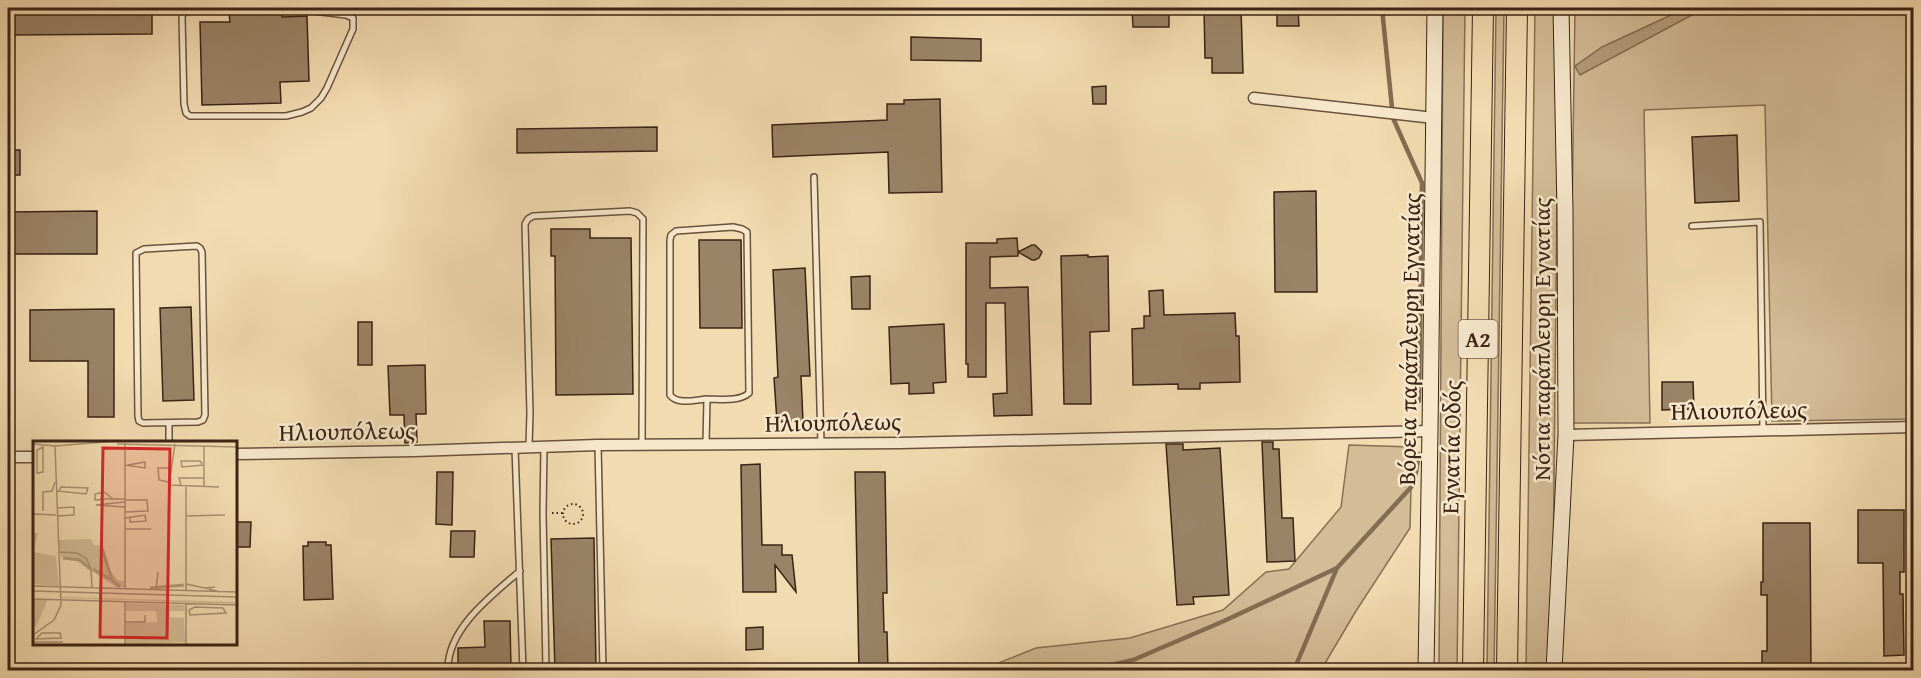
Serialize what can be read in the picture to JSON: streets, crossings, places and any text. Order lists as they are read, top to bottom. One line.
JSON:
{"streets":{"highway":["Α2","Εγνατία Οδός"],"street":["Βόρεια παράπλευρη Εγνατίας","Νότια παράπλευρη Εγνατίας","Ηλιουπόλεως"]},"crossings":[["Βόρεια παράπλευρη Εγνατίας","Ηλιουπόλεως"],["Νότια παράπλευρη Εγνατίας","Ηλιουπόλεως"]]}
